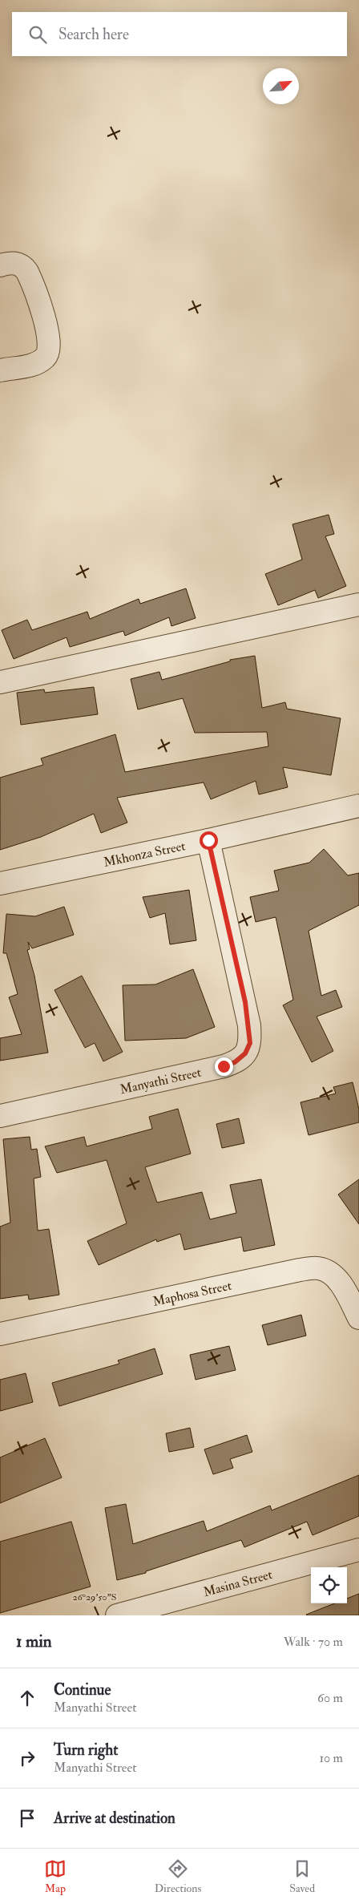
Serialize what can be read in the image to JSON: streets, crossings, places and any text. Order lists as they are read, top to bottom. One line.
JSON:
{"streets":{"street":["Mkhonza Street","Manyathi Street","Maphosa Street","Masina Street"]},"crossings":[["Mkhonza Street","Manyathi Street"]],"north":"top right","page":{"search":"Search here","heading":["1 min","Walk · 70 m"],"list":[["Continue","Manyathi Street","60 m"],["Turn right","Manyathi Street","10 m"],"Arrive at destination"],"nav":["Map","Directions","Saved"]},"coordinates":["26°29'50\"S"]}
